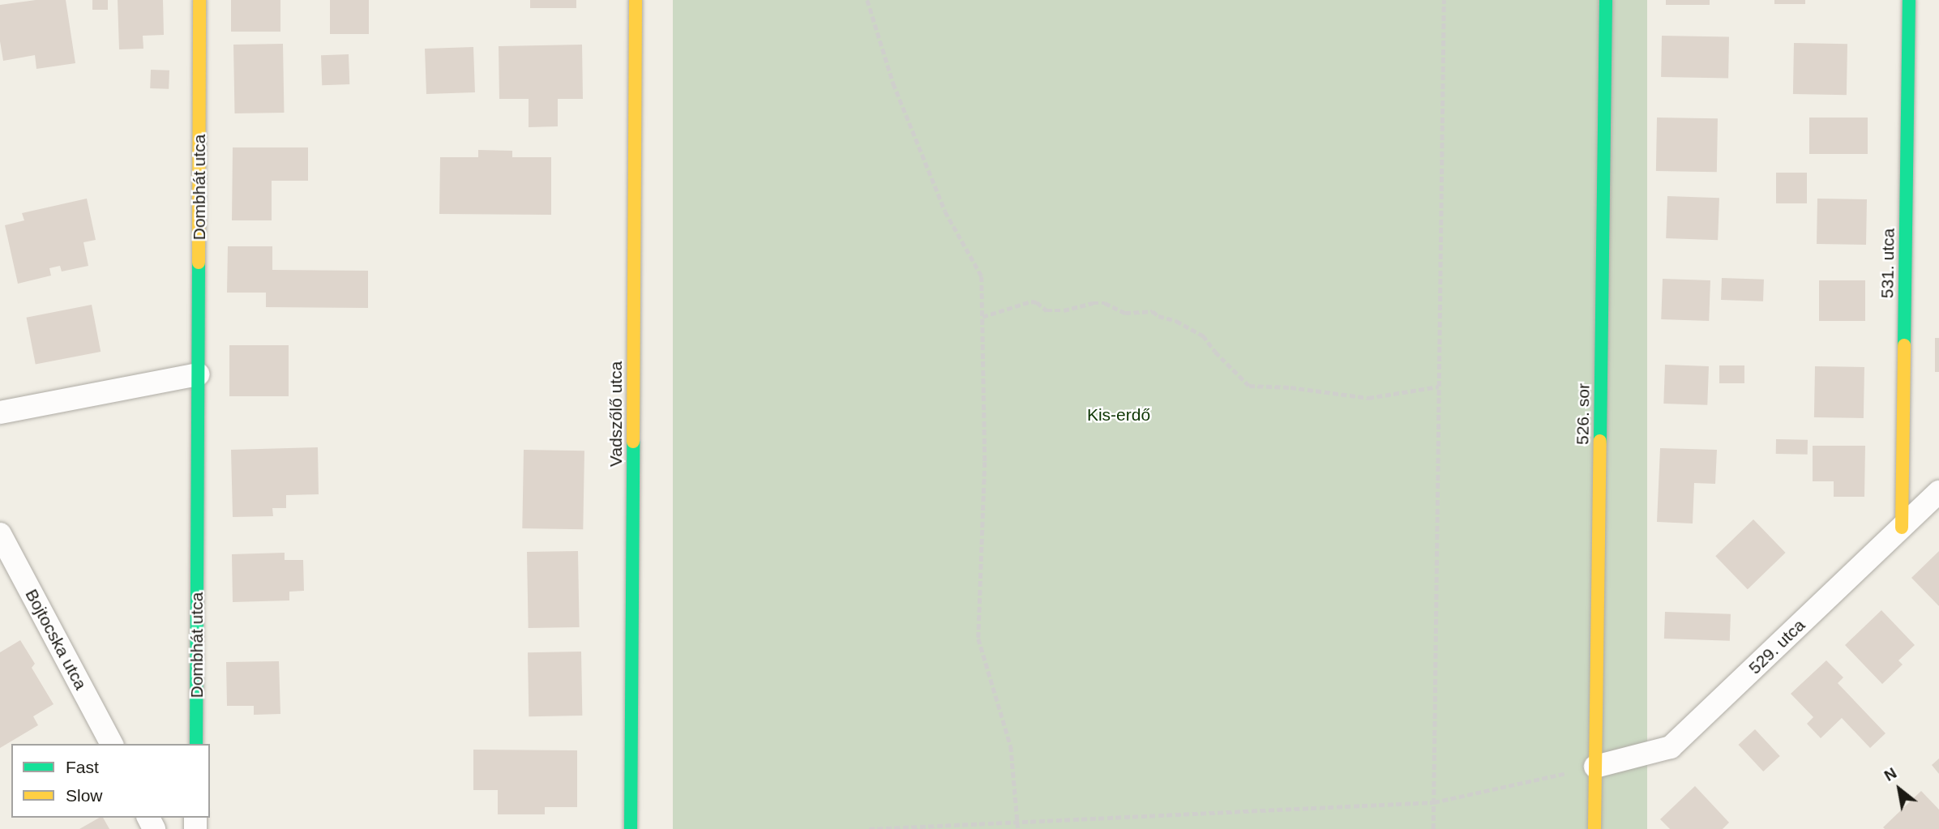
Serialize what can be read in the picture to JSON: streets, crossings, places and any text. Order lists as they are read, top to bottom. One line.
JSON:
{"streets":{"street":["Dombhát utca","531. utca","Vadszőlő utca","526. sor","Bojtocska utca","529. utca"]},"crossings":[["531. utca","529. utca"],["526. sor","529. utca"]],"parks":["Kis-erdő"],"legend":["Fast","Slow"],"north":"top left"}
